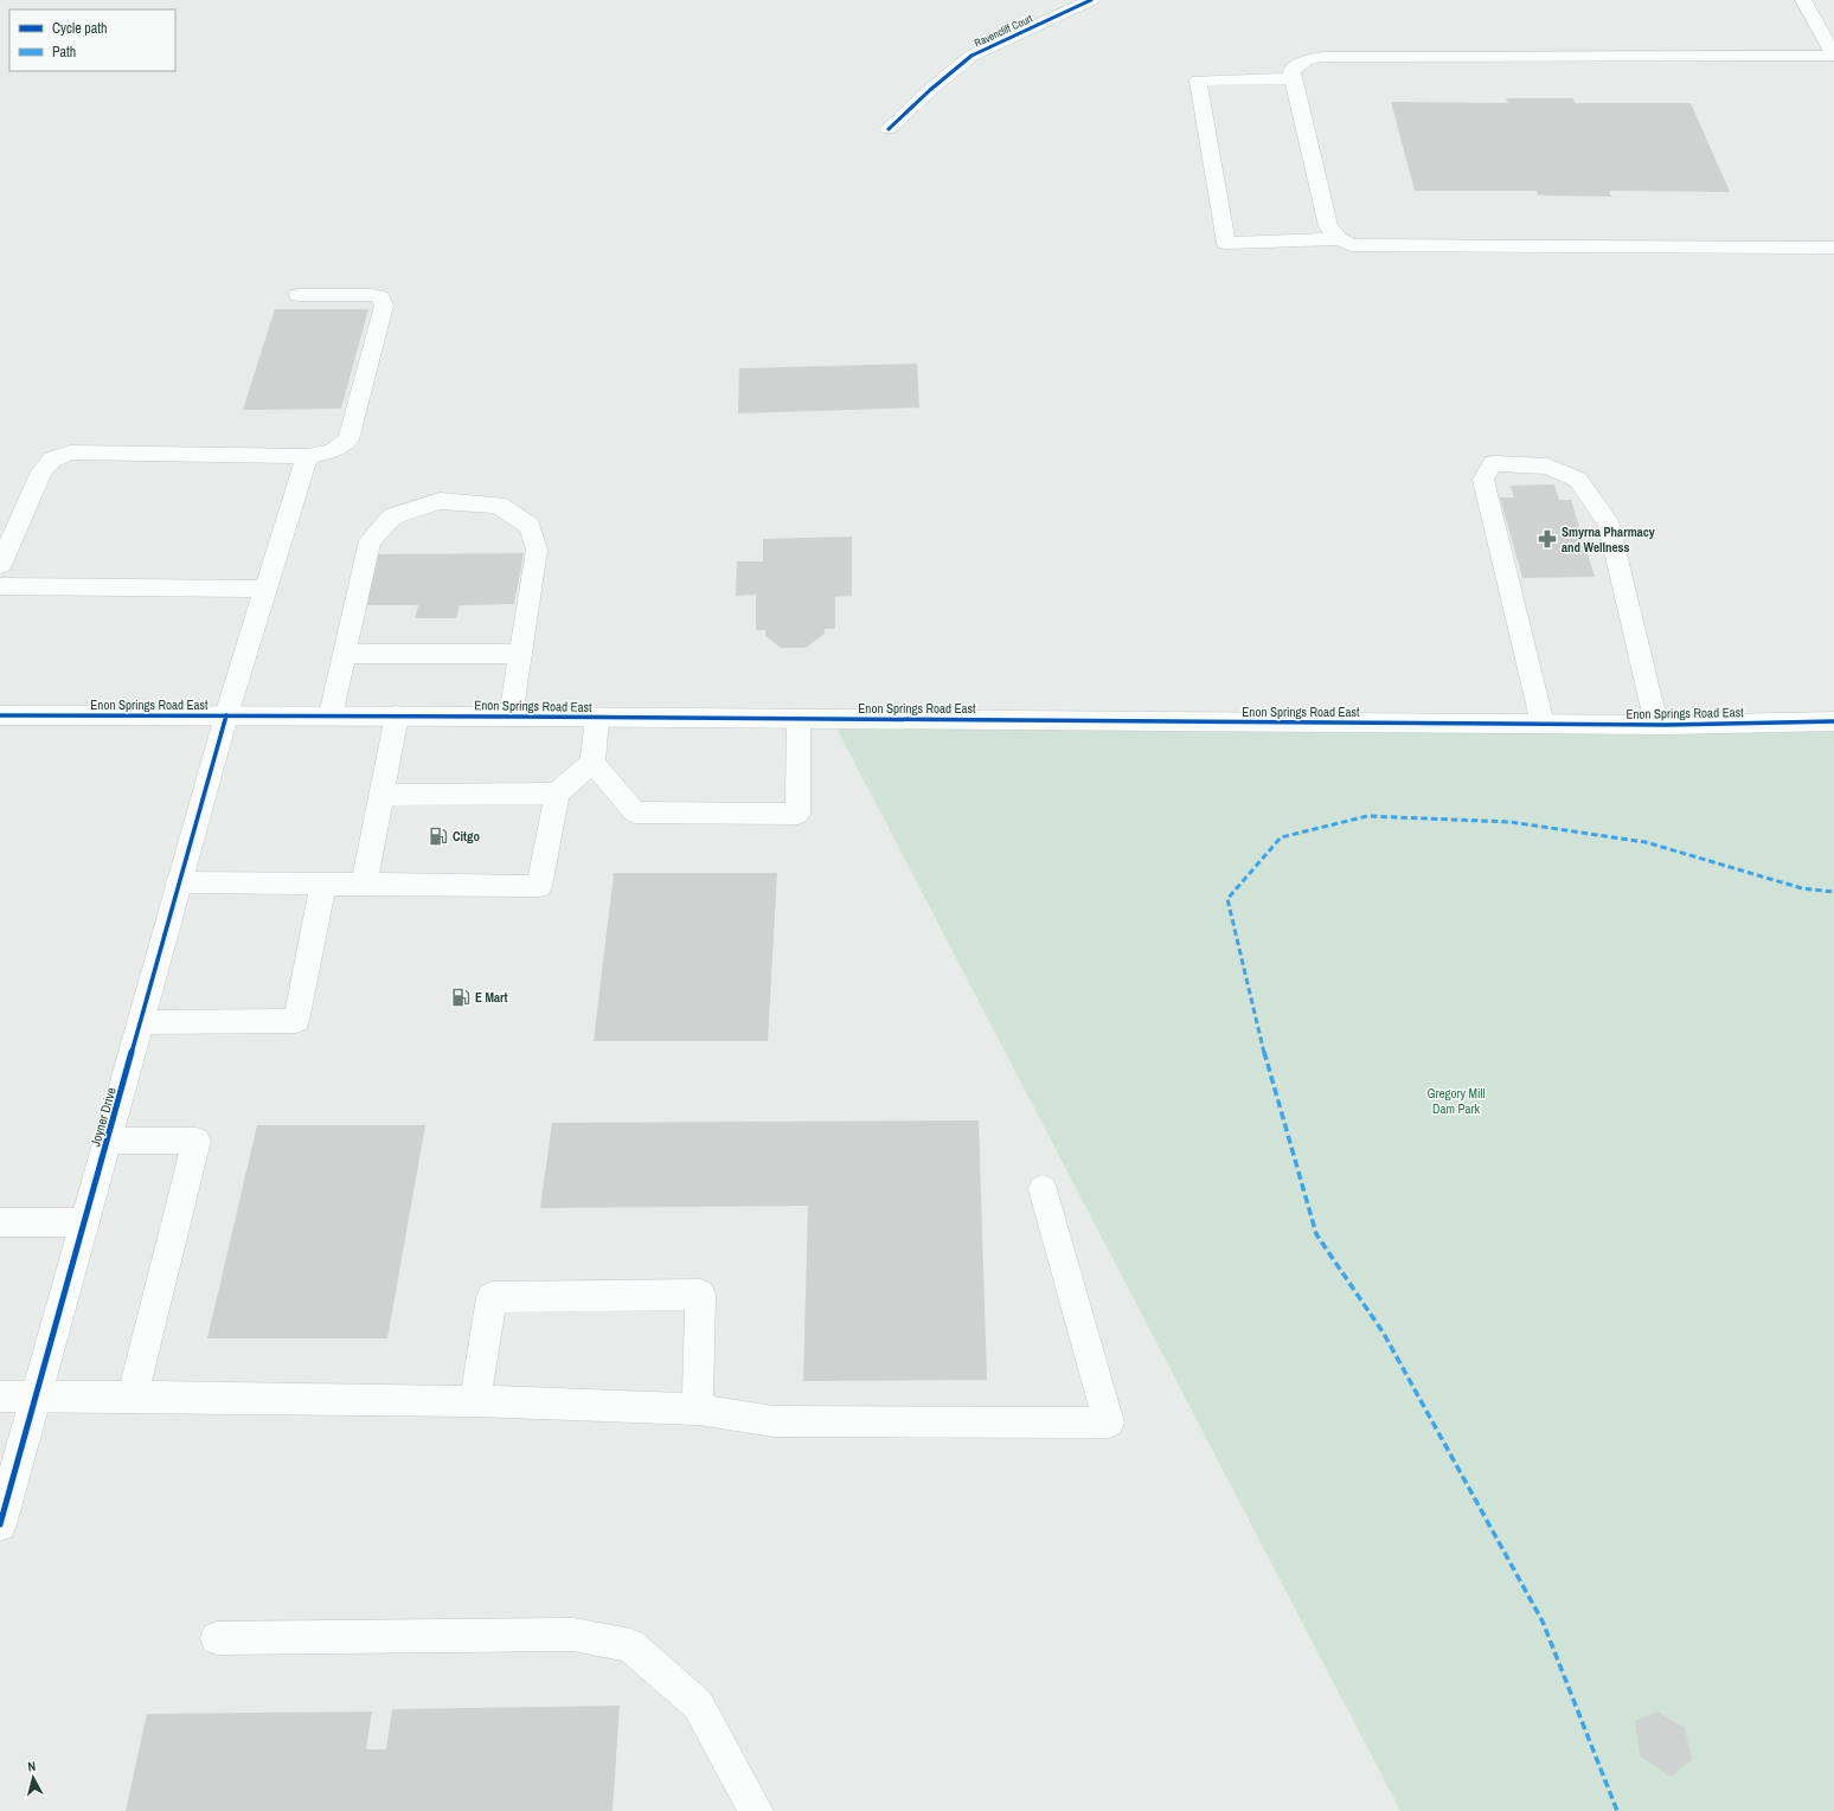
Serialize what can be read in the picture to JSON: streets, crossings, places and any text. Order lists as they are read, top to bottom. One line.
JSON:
{"streets":{"street":["Ravencliff Court","Enon Springs Road East","Joyner Drive"]},"crossings":[["Enon Springs Road East","Joyner Drive"]],"parks":["Gregory Mill Dam Park"],"places":{"pharmacy":["Smyrna Pharmacy and Wellness"],"fuel station":["Citgo","E Mart"]},"legend":["Cycle path","Path"],"north":"top"}
